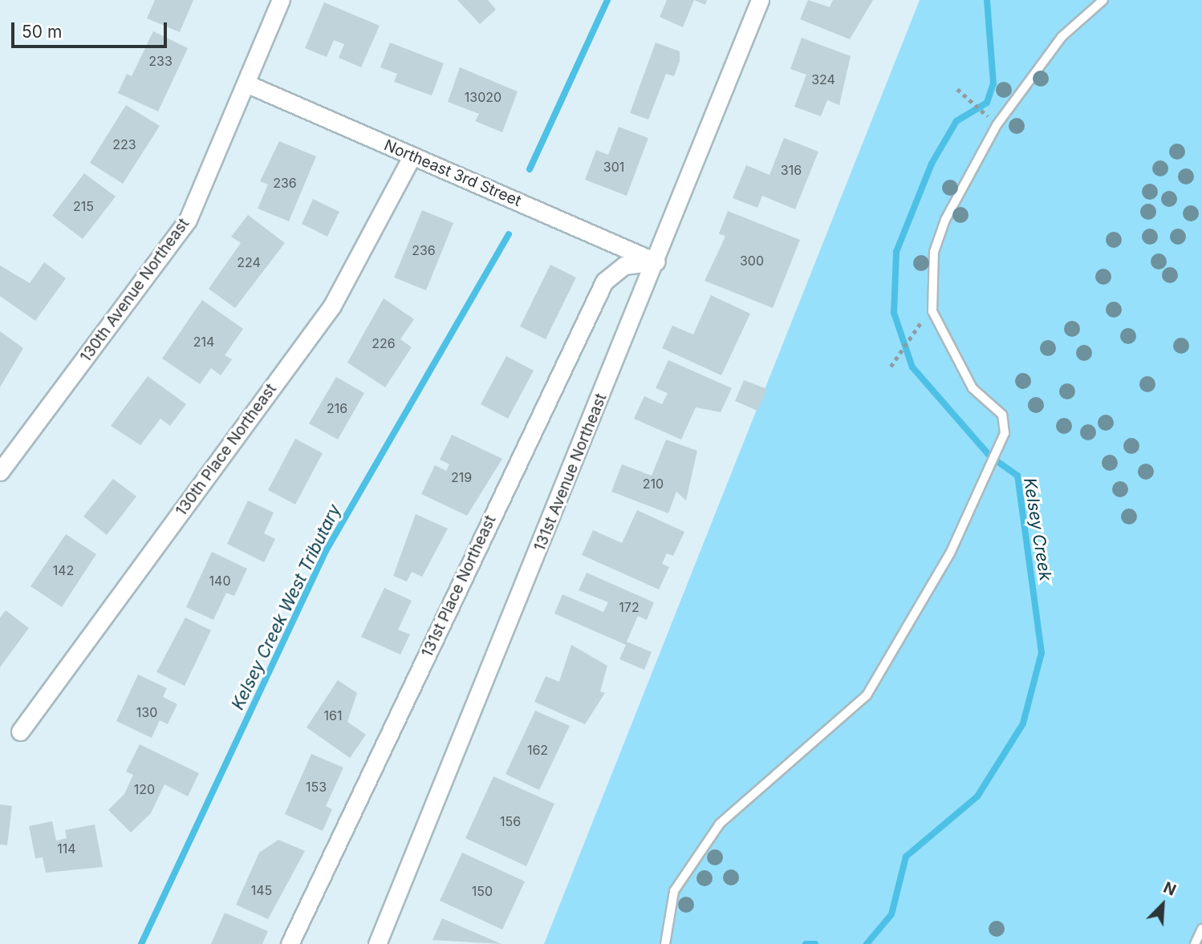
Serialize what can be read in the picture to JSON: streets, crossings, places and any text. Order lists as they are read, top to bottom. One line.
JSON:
{"streets":{"street":["Northeast 3rd Street","130th Avenue Northeast","130th Place Northeast","131st Avenue Northeast","131st Place Northeast"]},"crossings":[["Northeast 3rd Street","130th Avenue Northeast"],["Northeast 3rd Street","130th Place Northeast"],["Northeast 3rd Street","131st Avenue Northeast"],["Northeast 3rd Street","131st Place Northeast"],["131st Avenue Northeast","131st Place Northeast"]],"water":["Kelsey Creek","Kelsey Creek West Tributary"],"house_numbers":["233","324","13020","223","301","316","236","215","236","300","224","214","226","216","219","210","142","140","172","130","161","162","153","120","156","114","145","150"],"scale_bar":"50 m","north":"top right"}
